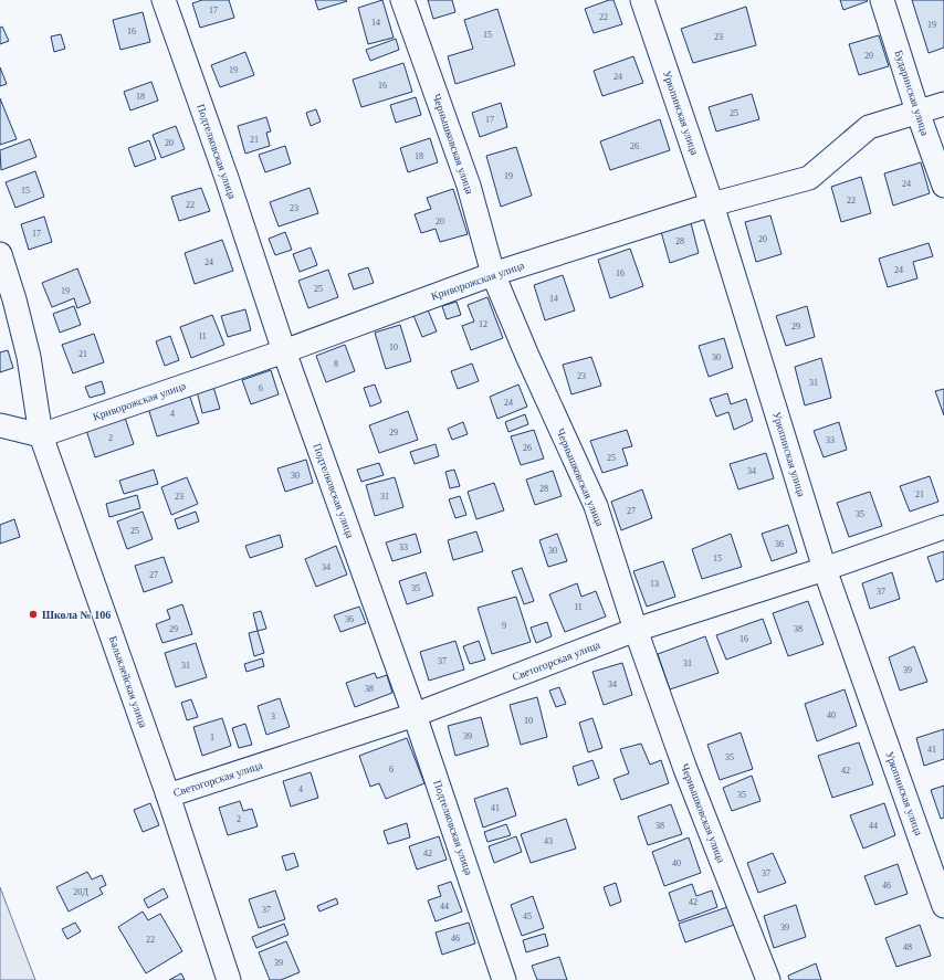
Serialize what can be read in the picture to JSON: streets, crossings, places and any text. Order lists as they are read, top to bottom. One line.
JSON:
{"streets":{"street":["Бударинская улица","Урюпинская улица","Чернышковская улица","Подтелковская улица","Криворожская улица","Светогорская улица","Балыклейская улица"]},"crossings":[["Бударинская улица","Криворожская улица"],["Урюпинская улица","Криворожская улица"],["Урюпинская улица","Светогорская улица"],["Чернышковская улица","Криворожская улица"],["Чернышковская улица","Светогорская улица"],["Подтелковская улица","Криворожская улица"],["Подтелковская улица","Светогорская улица"],["Криворожская улица","Балыклейская улица"],["Светогорская улица","Балыклейская улица"]],"places":["Школа № 106"],"house_numbers":["17","22","14","19","16","15","23","20","19","24","16","18","25","17","21","20","26","18","19","24","15","22","22","23","20","17","20","28","24","24","16","25","19","14","12","29","11","10","21","30","8","23","31","6","24","4","29","2","33","26","25","34","30","28","21","23","31","27","35","25","36","33","30","15","34","27","13","35","37","11","36","9","29","38","16","37","31","31","39","34","38","40","3","10","39","1","41","35","6","42","4","35","41","2","38","44","43","42","40","37","46","20Д","42","44","37","45","39","46","22","48","39"]}
